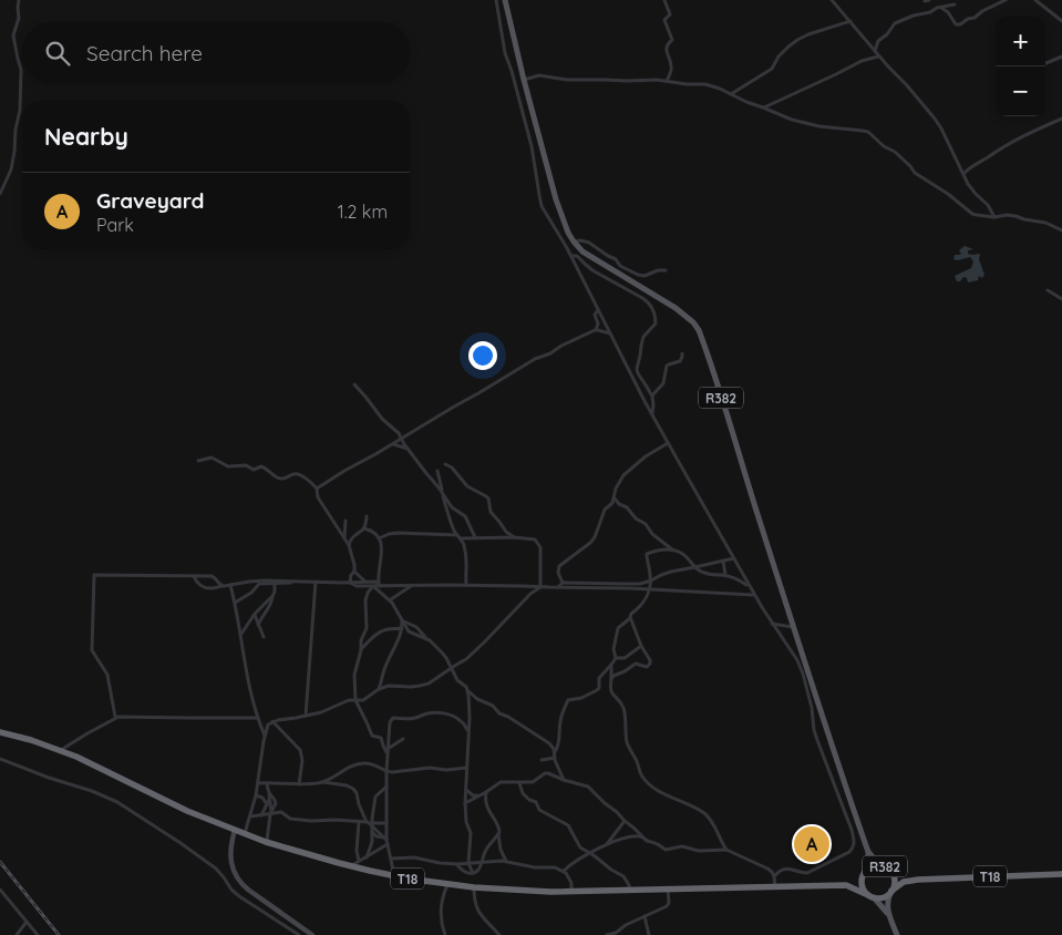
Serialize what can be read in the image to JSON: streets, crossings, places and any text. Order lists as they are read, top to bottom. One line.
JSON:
{"streets":{"highway":["R382","T18"]},"crossings":[["R382","T18"]],"page":{"map_buttons":["+","−"],"search":"Search here","heading":"Nearby","list":[{"mark":"A","name":"Graveyard","note":"Park","value":"1.2 km"}],"pins":"A"}}
